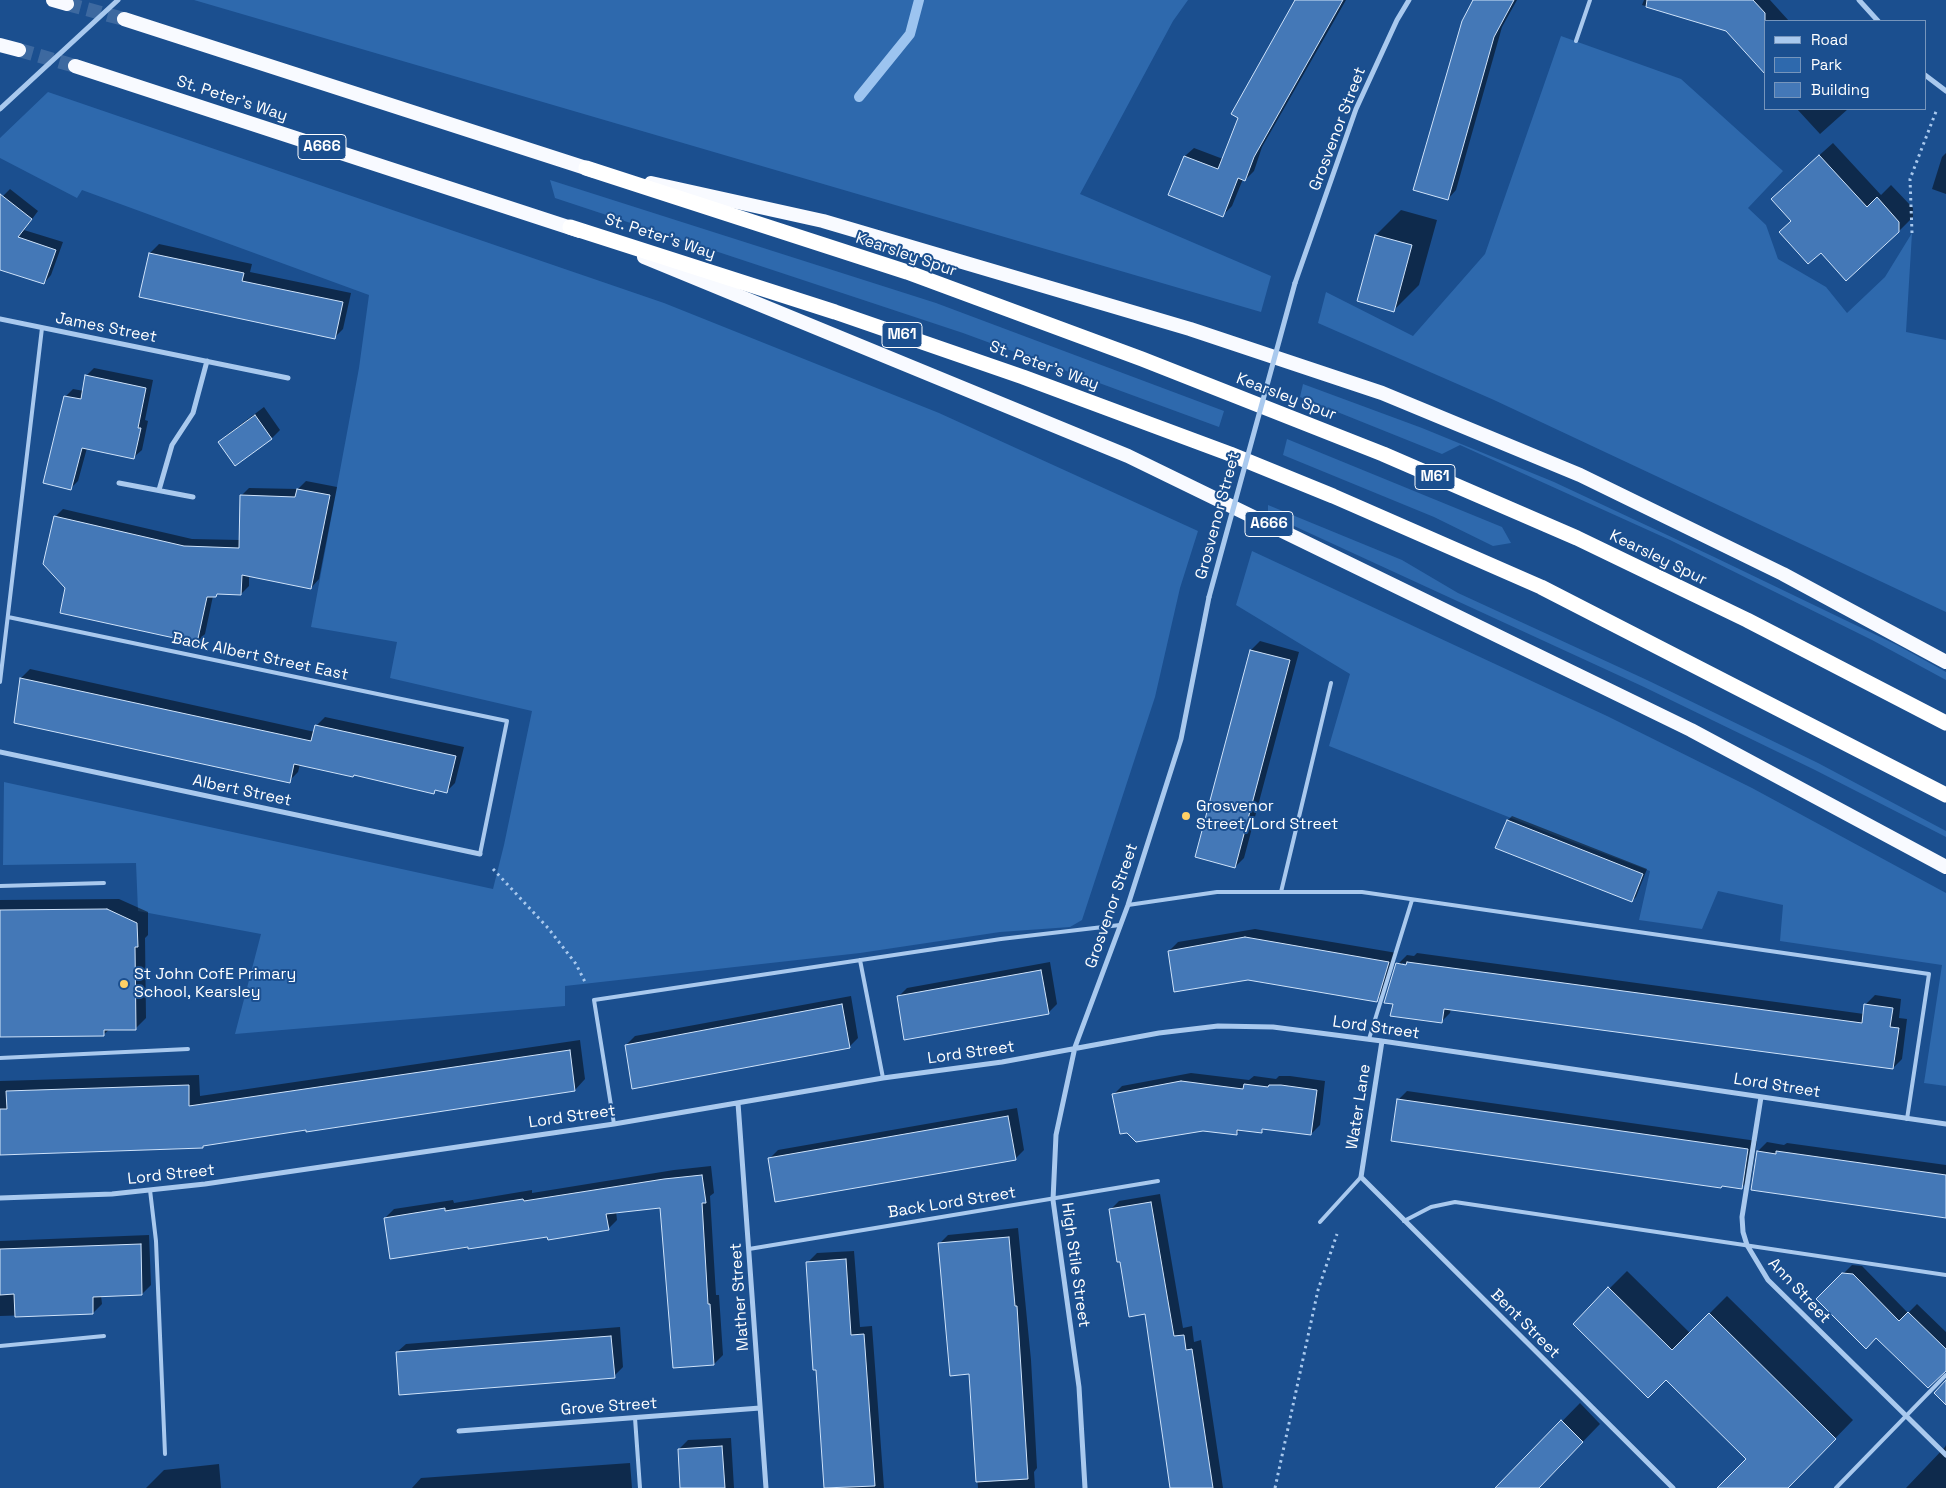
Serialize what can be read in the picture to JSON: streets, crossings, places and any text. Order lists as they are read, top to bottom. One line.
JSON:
{"streets":{"highway":["St. Peter's Way","A666","Kearsley Spur","M61"],"street":["Grosvenor Street","James Street","Albert Street","Lord Street","Water Lane","High Stile Street","Ann Street","Mather Street","Bent Street","Grove Street"],"lane":["Back Albert Street East","Back Lord Street"]},"crossings":[["St. Peter's Way","A666"],["Grosvenor Street","Lord Street"],["Grosvenor Street","High Stile Street"],["Back Albert Street East","Albert Street"],["Lord Street","Water Lane"],["Lord Street","High Stile Street"],["Lord Street","Ann Street"],["Lord Street","Mather Street"],["Water Lane","Bent Street"],["Back Lord Street","High Stile Street"],["Back Lord Street","Mather Street"],["Mather Street","Grove Street"]],"places":["Grosvenor Street/Lord Street","St John CofE Primary School, Kearsley"],"legend":["Road","Park","Building"]}
